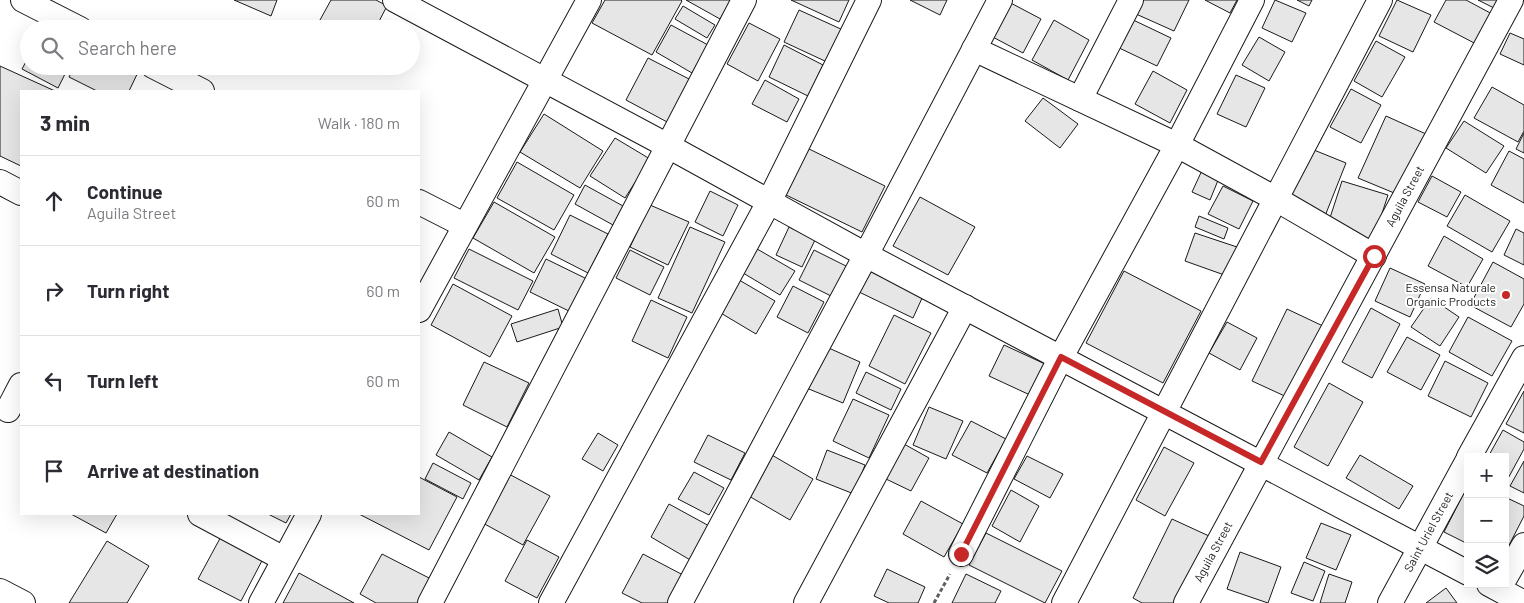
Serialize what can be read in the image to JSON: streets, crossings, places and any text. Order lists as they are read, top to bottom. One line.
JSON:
{"streets":{"street":["Aguila Street","Saint Uriel Street"]},"places":["Essensa Naturale Organic Products"],"page":{"search":"Search here","heading":["3 min","Walk · 180 m"],"list":[["Continue","Aguila Street","60 m"],["Turn right","60 m"],["Turn left","60 m"],"Arrive at destination"],"map_buttons":["+","−"]}}
